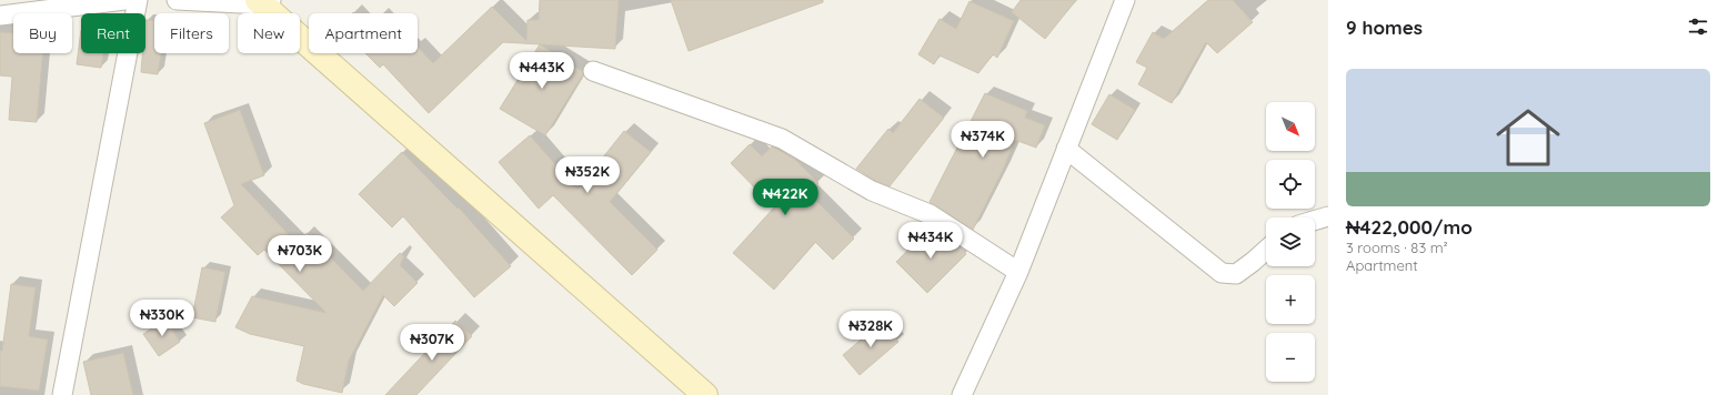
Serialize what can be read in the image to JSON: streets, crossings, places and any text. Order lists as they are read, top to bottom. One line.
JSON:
{"north":"bottom right","page":{"heading":"9 homes","chip":["Buy","Rent","Filters","New","Apartment"],"price":["₦443K","₦374K","₦352K","₦422K","₦434K","₦703K","₦330K","₦328K","₦307K"],"list":[{"name":"₦422,000/mo","note":"3 rooms · 83 m² · Apartment"}],"map_buttons":["+","−"]}}
